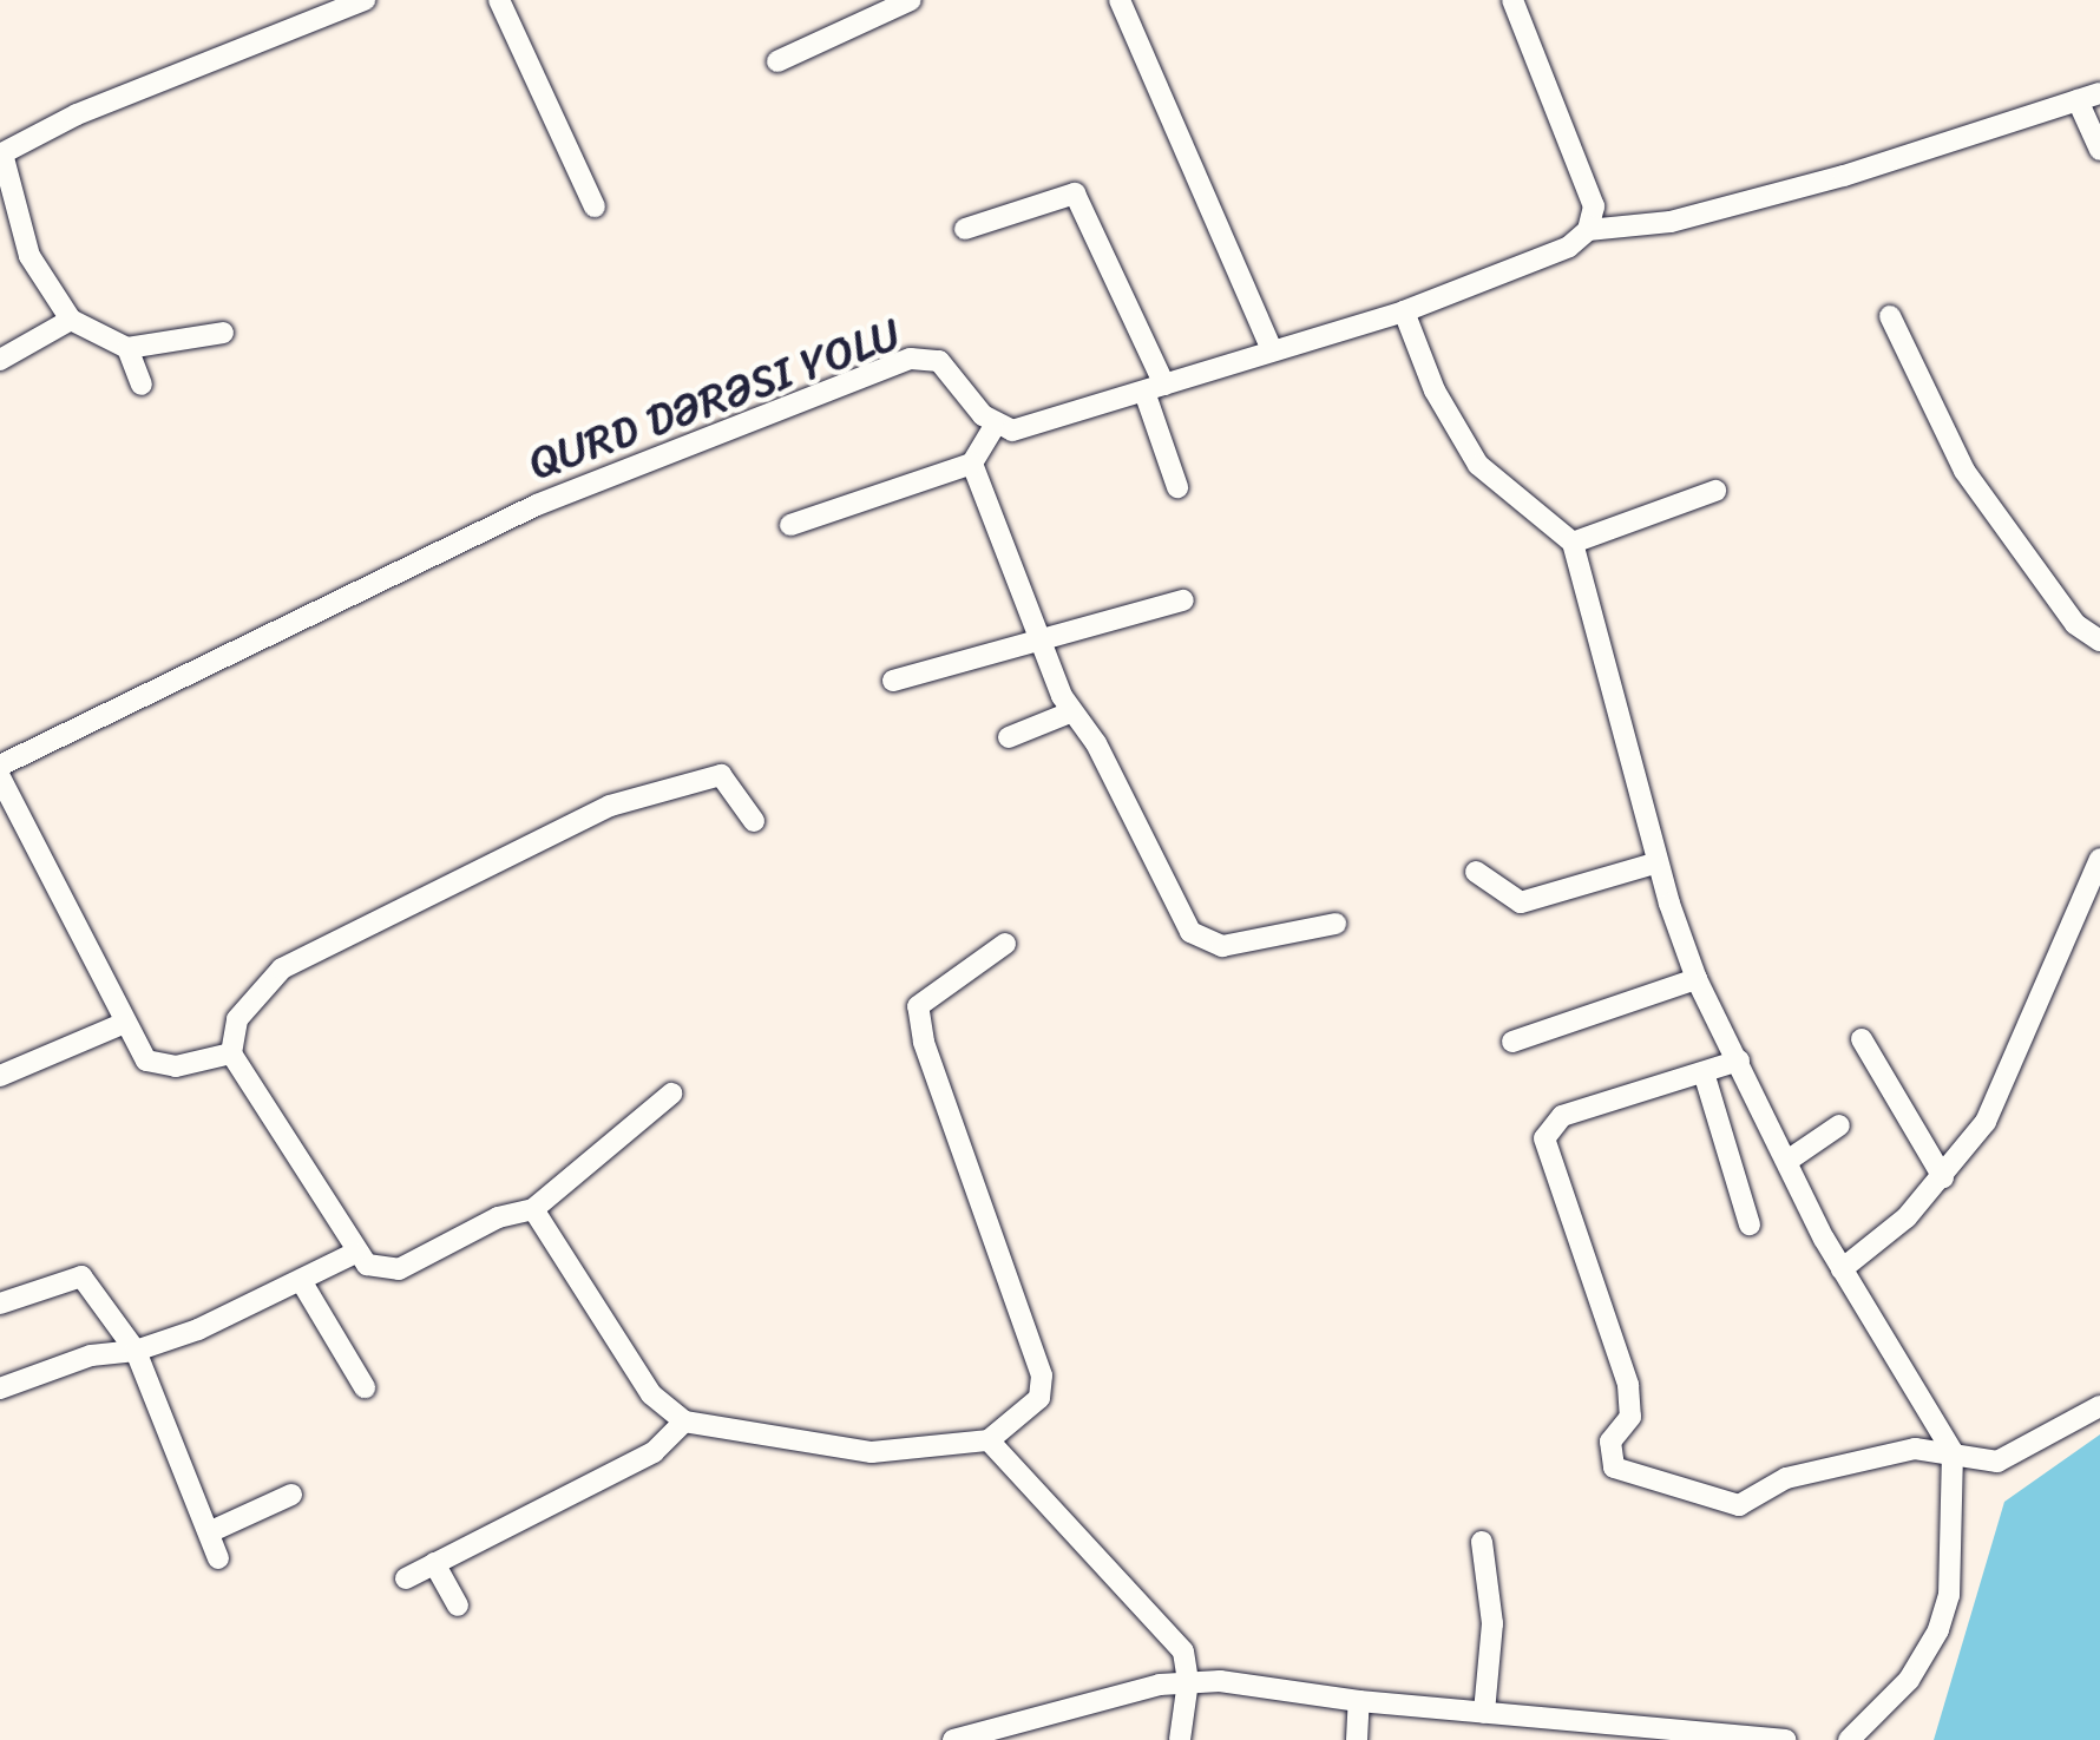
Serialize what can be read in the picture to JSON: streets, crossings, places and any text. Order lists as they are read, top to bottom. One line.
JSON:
{"streets":{"street":["QURD DƏRƏSI YOLU"]}}
